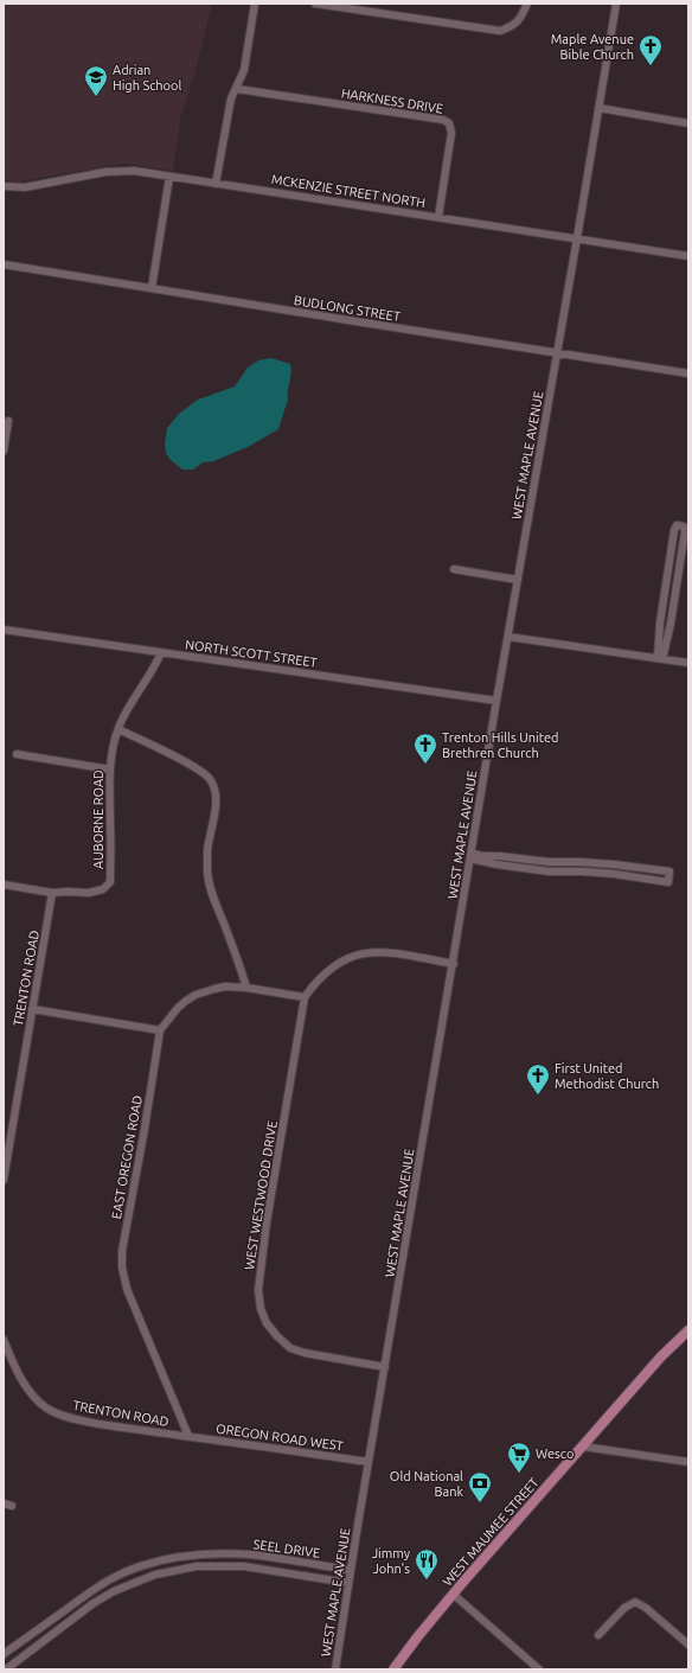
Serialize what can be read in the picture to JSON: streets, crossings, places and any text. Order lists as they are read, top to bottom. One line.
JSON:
{"streets":{"main road":["WEST MAUMEE STREET"],"street":["HARKNESS DRIVE","MCKENZIE STREET NORTH","BUDLONG STREET","WEST MAPLE AVENUE","NORTH SCOTT STREET","AUBORNE ROAD","TRENTON ROAD","EAST OREGON ROAD","WEST WESTWOOD DRIVE","OREGON ROAD WEST","SEEL DRIVE"]},"crossings":[["HARKNESS DRIVE","MCKENZIE STREET NORTH"],["MCKENZIE STREET NORTH","WEST MAPLE AVENUE"],["BUDLONG STREET","WEST MAPLE AVENUE"],["WEST MAPLE AVENUE","NORTH SCOTT STREET"],["WEST MAPLE AVENUE","WEST WESTWOOD DRIVE"],["WEST MAPLE AVENUE","OREGON ROAD WEST"],["WEST MAPLE AVENUE","SEEL DRIVE"],["NORTH SCOTT STREET","AUBORNE ROAD"],["AUBORNE ROAD","TRENTON ROAD"],["TRENTON ROAD","EAST OREGON ROAD"],["TRENTON ROAD","OREGON ROAD WEST"],["EAST OREGON ROAD","WEST WESTWOOD DRIVE"],["EAST OREGON ROAD","OREGON ROAD WEST"]],"places":{"church":["Maple Avenue Bible Church","Trenton Hills United Brethren Church","First United Methodist Church"],"school or university":["Adrian High School"],"supermarket":["Wesco"],"bank":["Old National Bank"],"restaurant":["Jimmy John's"]}}
